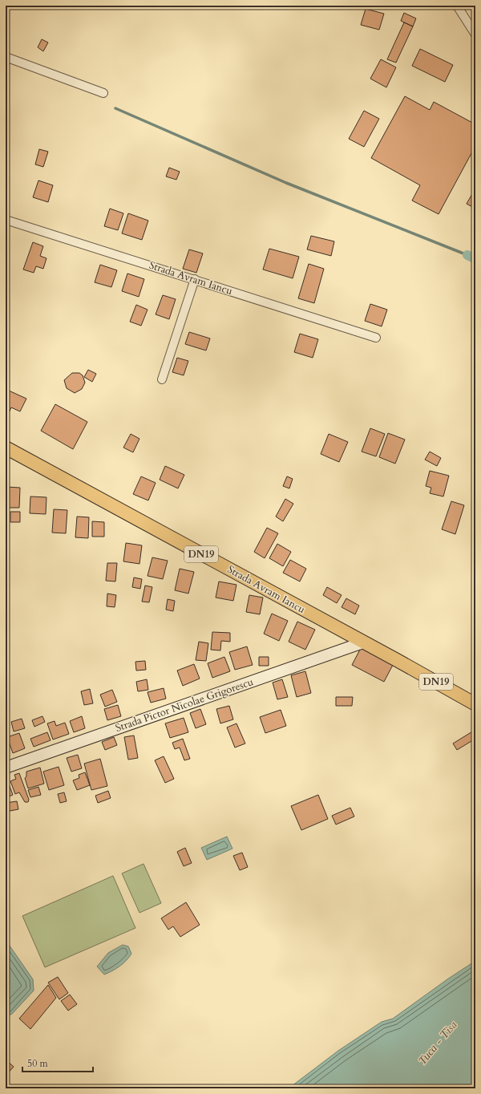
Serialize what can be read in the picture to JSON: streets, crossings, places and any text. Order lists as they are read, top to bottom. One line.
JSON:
{"streets":{"main road":["Strada Avram Iancu","DN19","Strada Pictor Nicolae Grigorescu"]},"crossings":[["Strada Avram Iancu","Strada Pictor Nicolae Grigorescu"]],"water":["Тиса - Tisa"],"scale_bar":"50 m"}
